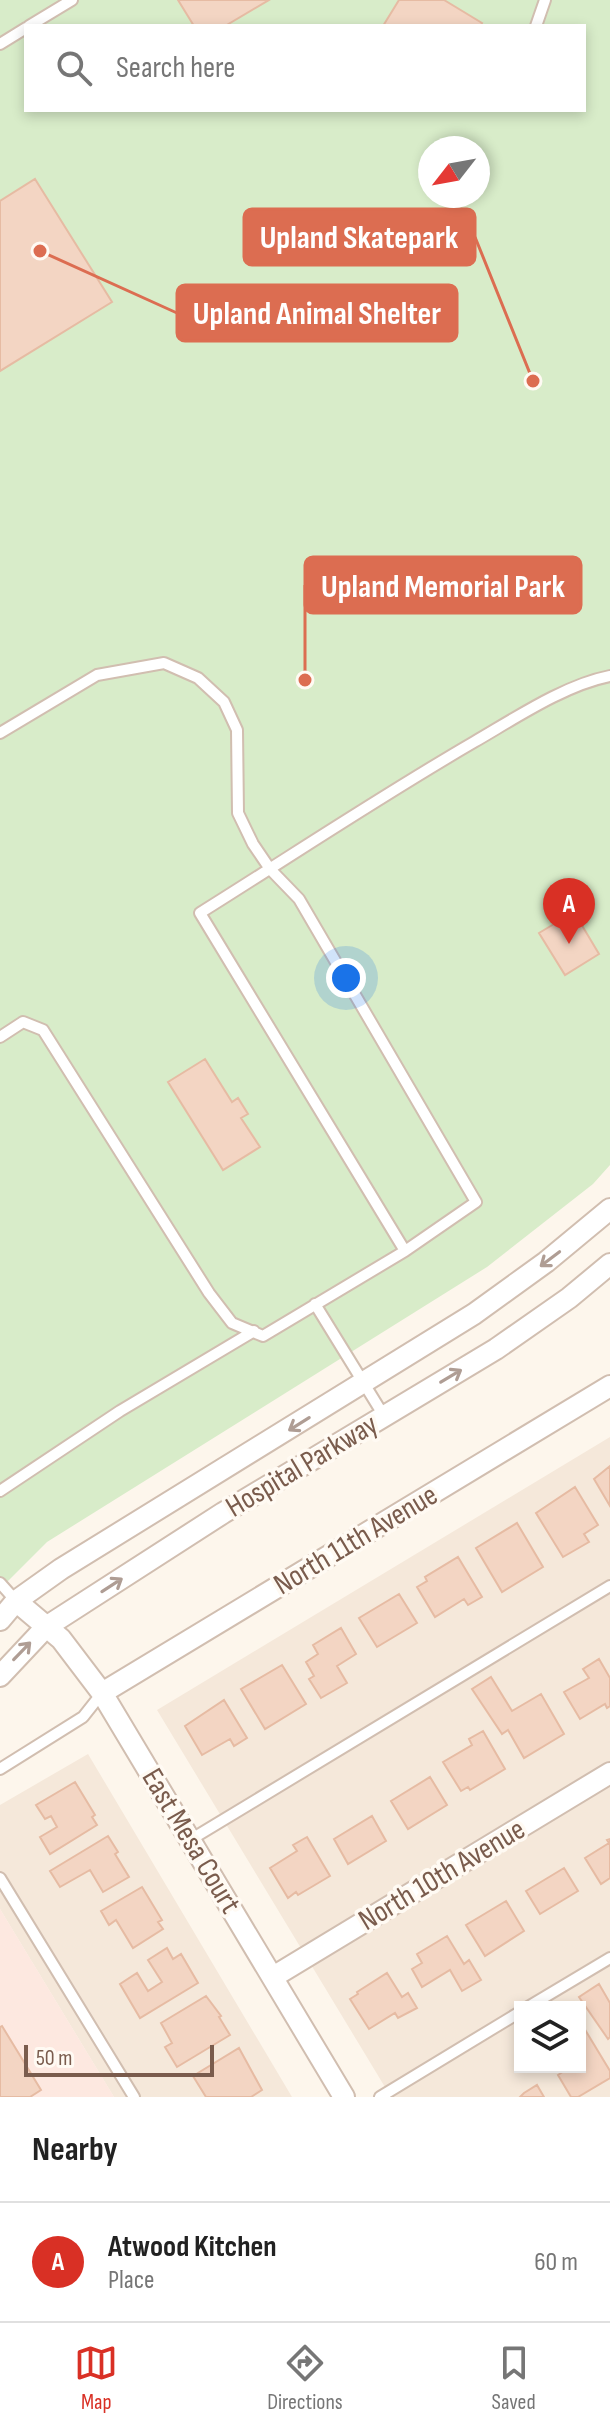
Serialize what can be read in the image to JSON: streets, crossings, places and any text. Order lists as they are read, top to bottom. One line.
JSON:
{"streets":{"street":["Hospital Parkway","North 11th Avenue","East Mesa Court","North 10th Avenue"]},"crossings":[["Hospital Parkway","East Mesa Court"],["North 11th Avenue","East Mesa Court"],["East Mesa Court","North 10th Avenue"]],"places":["Upland Animal Shelter","Upland Skatepark","Upland Memorial Park"],"scale_bar":"50 m","north":"bottom left","page":{"search":"Search here","pins":"A","scale":"50 m","heading":"Nearby","list":[{"mark":"A","name":"Atwood Kitchen","note":"Place","value":"60 m"}],"nav":["Map","Directions","Saved"]}}
